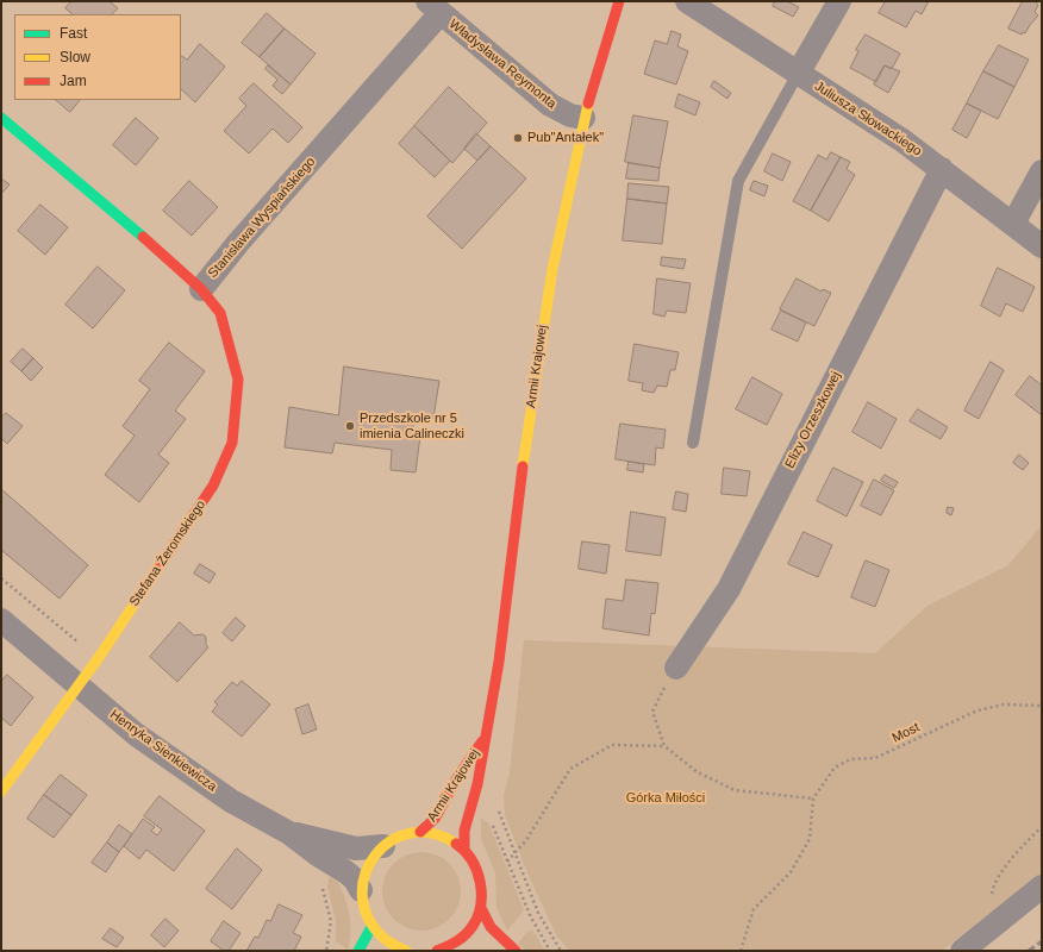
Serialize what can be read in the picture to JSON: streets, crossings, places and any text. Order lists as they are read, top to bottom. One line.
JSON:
{"streets":{"street":["Władysława Reymonta","Juliusza Słowackiego","Stanisława Wyspiańskiego","Armii Krajowej","Elizy Orzeszkowej","Stefana Żeromskiego","Henryka Sienkiewicza"]},"crossings":[["Władysława Reymonta","Stanisława Wyspiańskiego"],["Władysława Reymonta","Armii Krajowej"],["Juliusza Słowackiego","Elizy Orzeszkowej"],["Stanisława Wyspiańskiego","Stefana Żeromskiego"],["Stefana Żeromskiego","Henryka Sienkiewicza"]],"parks":["Górka Miłości"],"places":["Pub\"Antałek\"","Przedszkole nr 5 imienia Calineczki"],"legend":["Fast","Slow","Jam"]}
